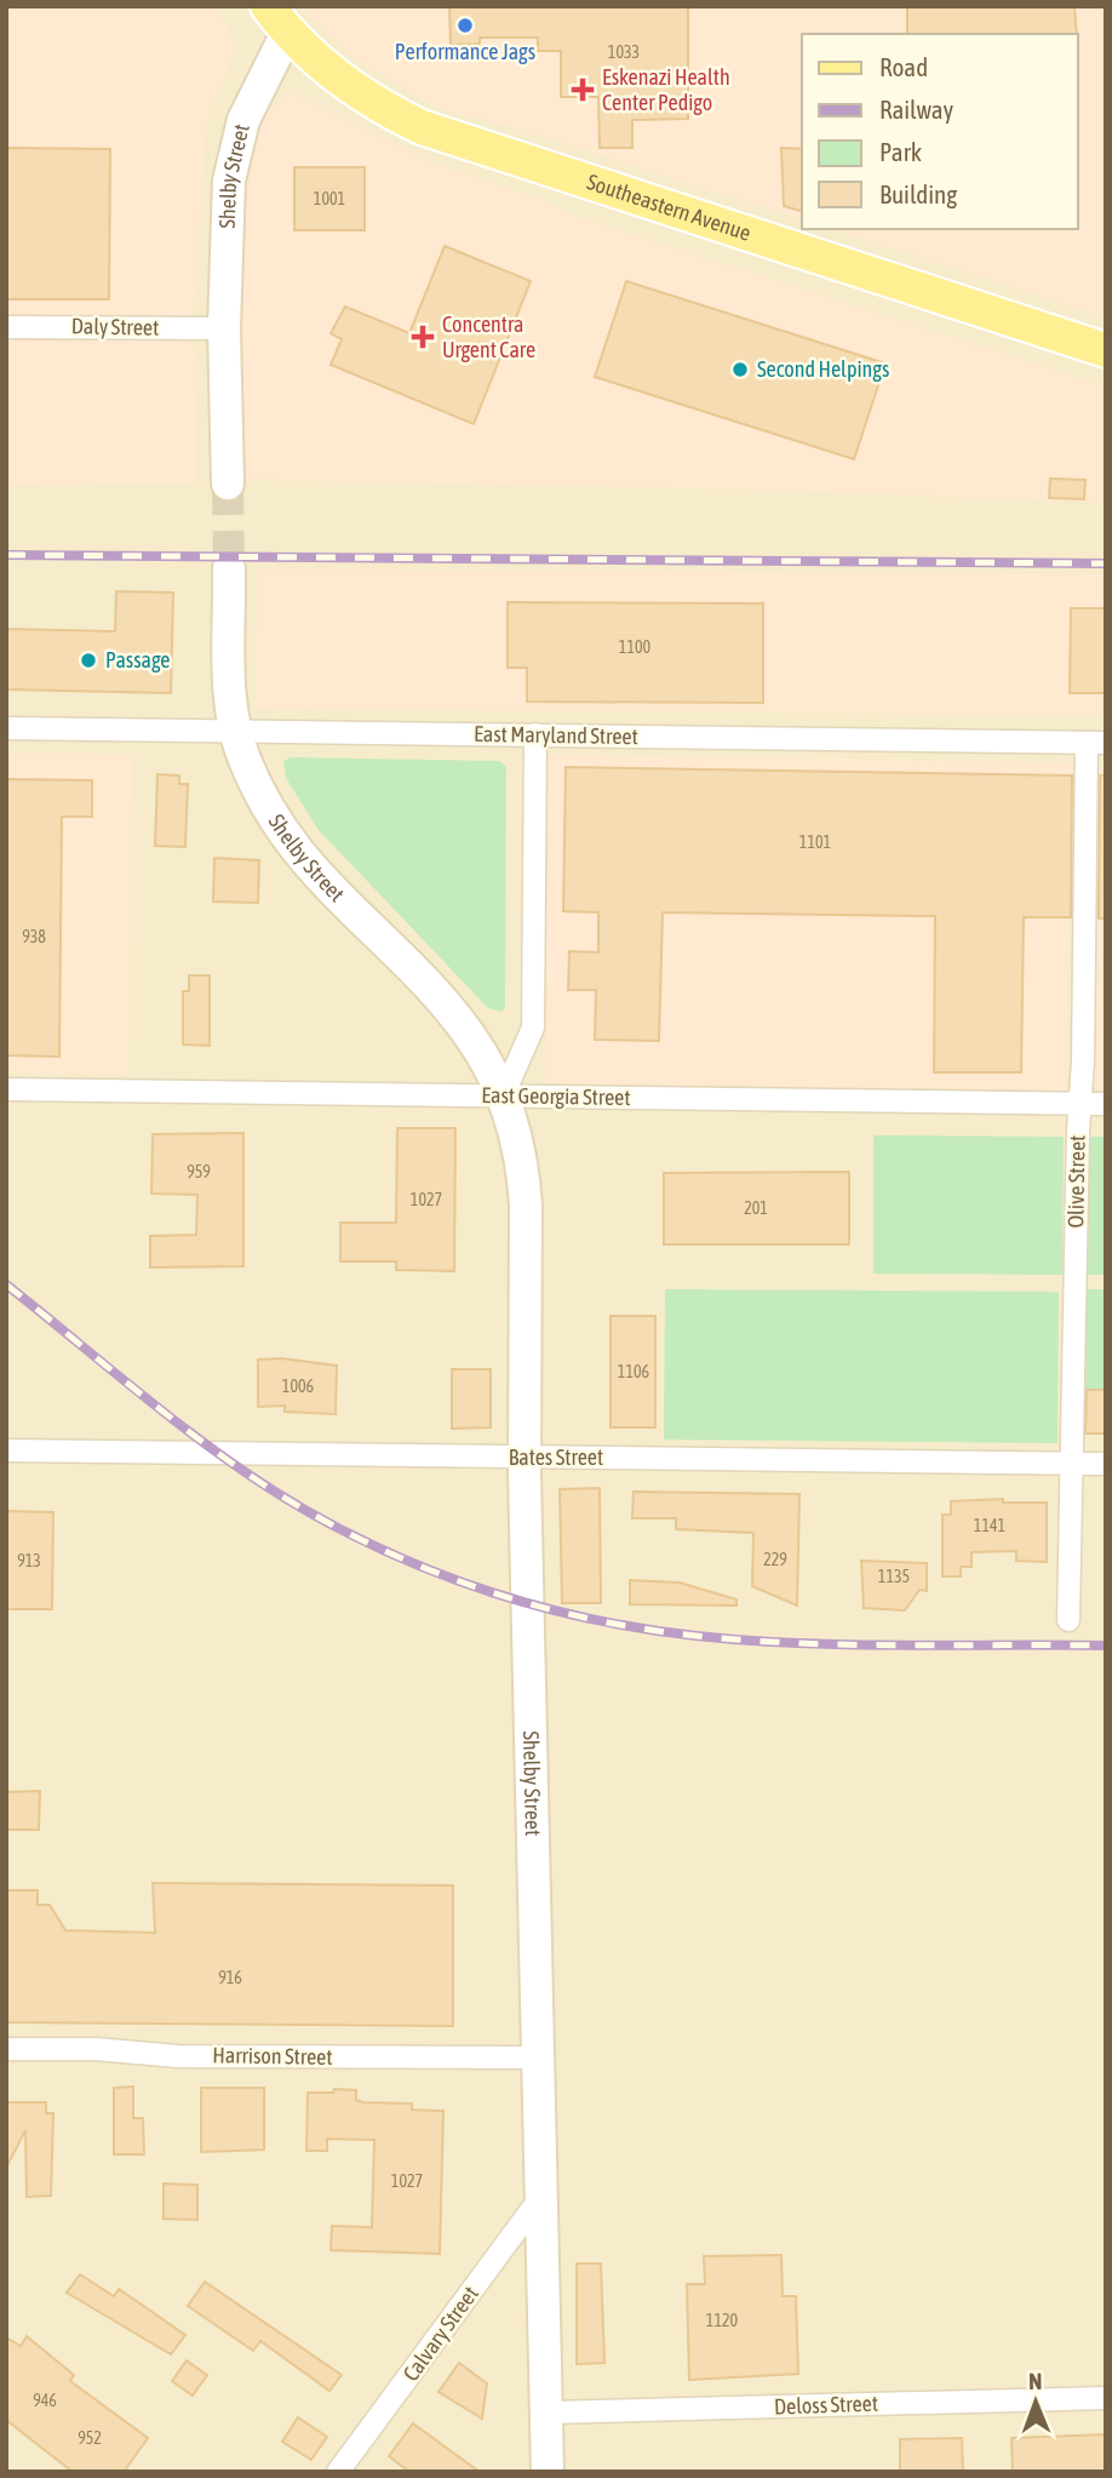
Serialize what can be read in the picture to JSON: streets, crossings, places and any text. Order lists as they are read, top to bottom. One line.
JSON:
{"streets":{"main road":["Shelby Street","Southeastern Avenue"],"street":["Daly Street","East Maryland Street","East Georgia Street","Olive Street","Bates Street","Harrison Street","Calvary Street","Deloss Street"]},"crossings":[["Shelby Street","Southeastern Avenue"],["Shelby Street","Daly Street"],["Shelby Street","East Maryland Street"],["Shelby Street","East Georgia Street"],["Shelby Street","Bates Street"],["Shelby Street","Harrison Street"],["Shelby Street","Calvary Street"],["Shelby Street","Deloss Street"],["East Maryland Street","Olive Street"],["East Georgia Street","Olive Street"],["Olive Street","Bates Street"]],"places":{"other":["Performance Jags","Second Helpings","Passage"],"health":["Eskenazi Health Center Pedigo","Concentra Urgent Care"]},"house_numbers":["1033","1001","1100","1101","938","959","1027","201","1106","1006","1141","229","913","1135","916","1027","1120","946","952"],"legend":["Road","Railway","Park","Building"],"north":"top"}
